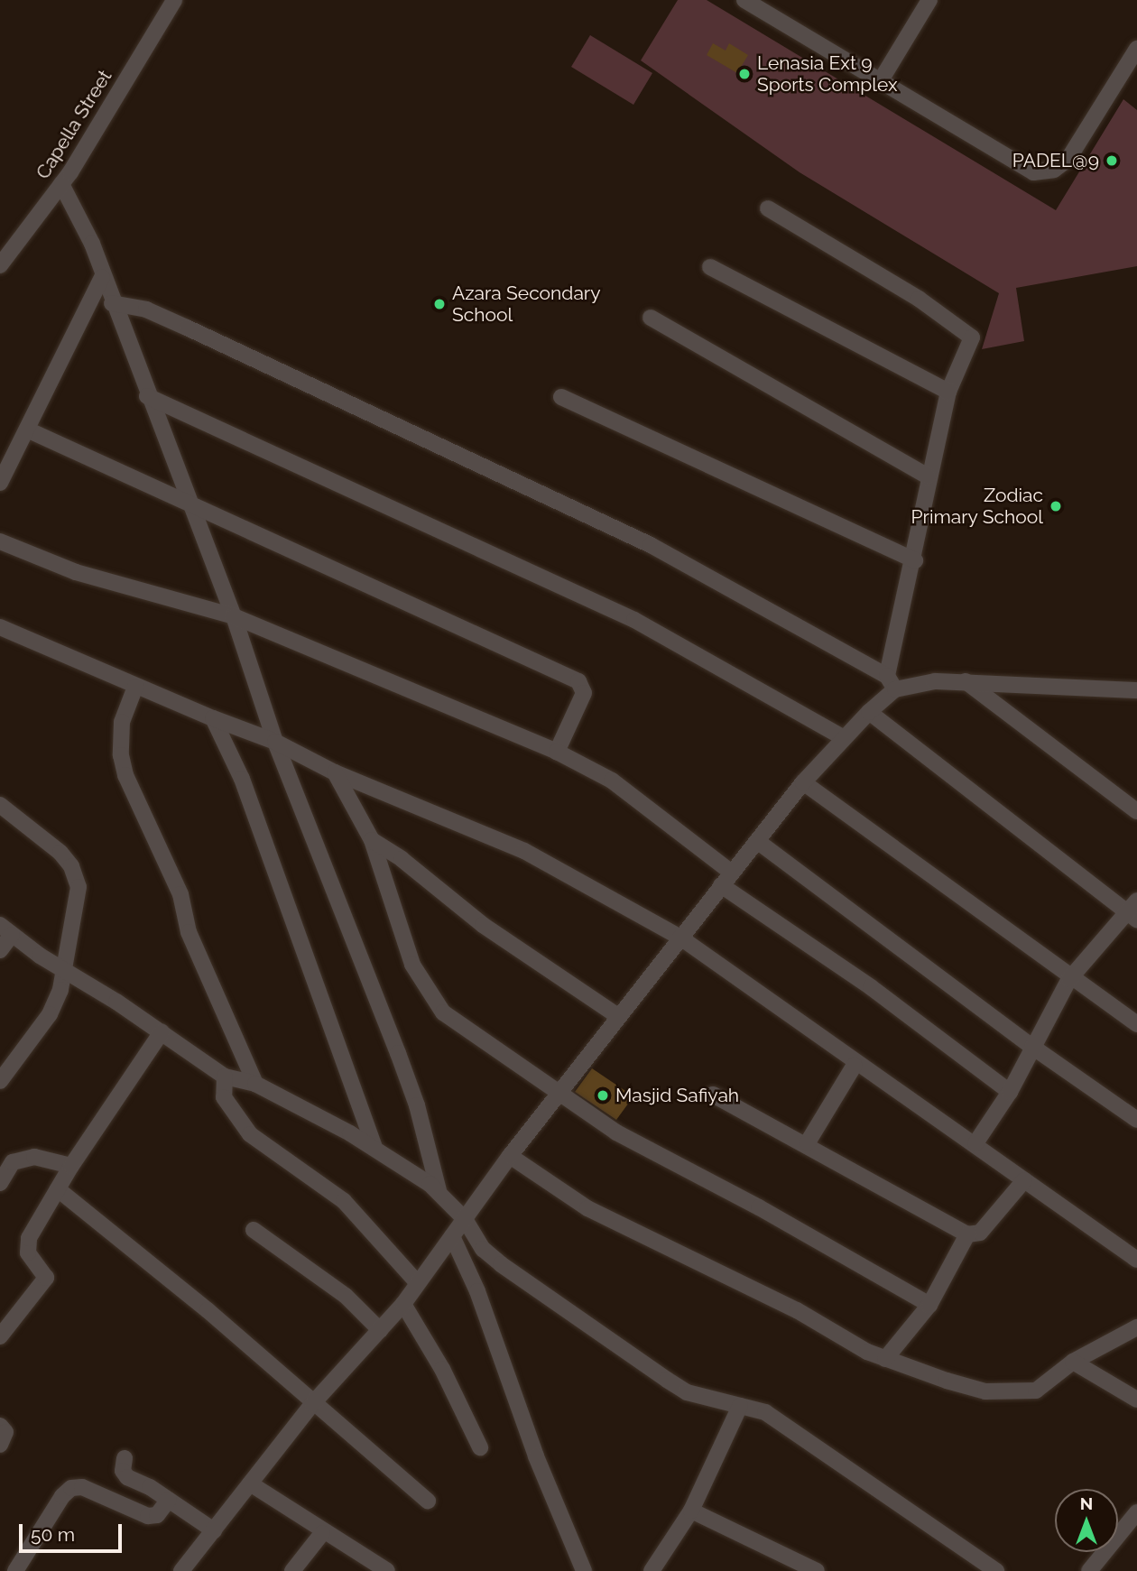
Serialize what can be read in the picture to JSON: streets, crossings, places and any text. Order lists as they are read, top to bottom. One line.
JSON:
{"streets":{"street":["Capella Street"]},"places":["Lenasia Ext 9 Sports Complex","PADEL@9","Azara Secondary School","Zodiac Primary School","Masjid Safiyah"],"scale_bar":"50 m","north":"top"}
